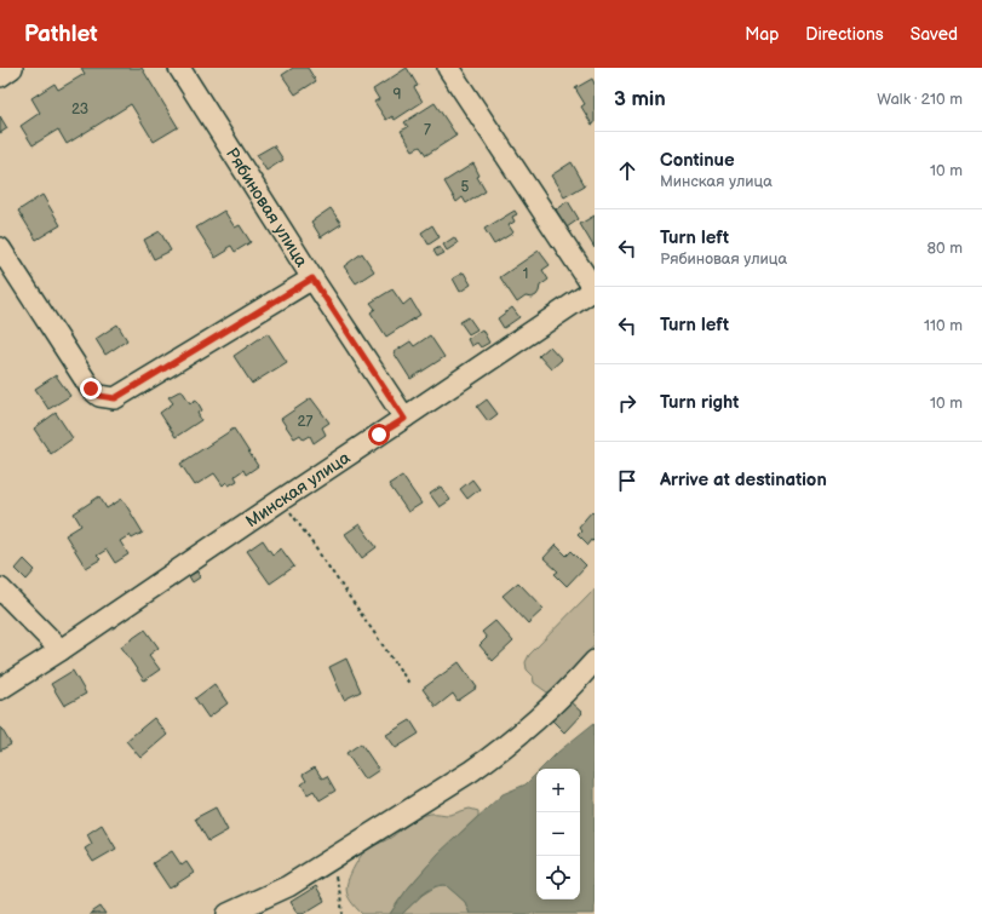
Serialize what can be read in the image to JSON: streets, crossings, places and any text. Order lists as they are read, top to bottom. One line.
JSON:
{"streets":{"street":["Рябиновая улица","Минская улица"]},"crossings":[["Рябиновая улица","Минская улица"]],"house_numbers":["9","23","7","5","1","27"],"page":{"header":"Pathlet","nav":["Map","Directions","Saved"],"heading":["3 min","Walk · 210 m"],"list":[["Continue","Минская улица","10 m"],["Turn left","Рябиновая улица","80 m"],["Turn left","110 m"],["Turn right","10 m"],"Arrive at destination"],"map_buttons":["+","−"]}}
